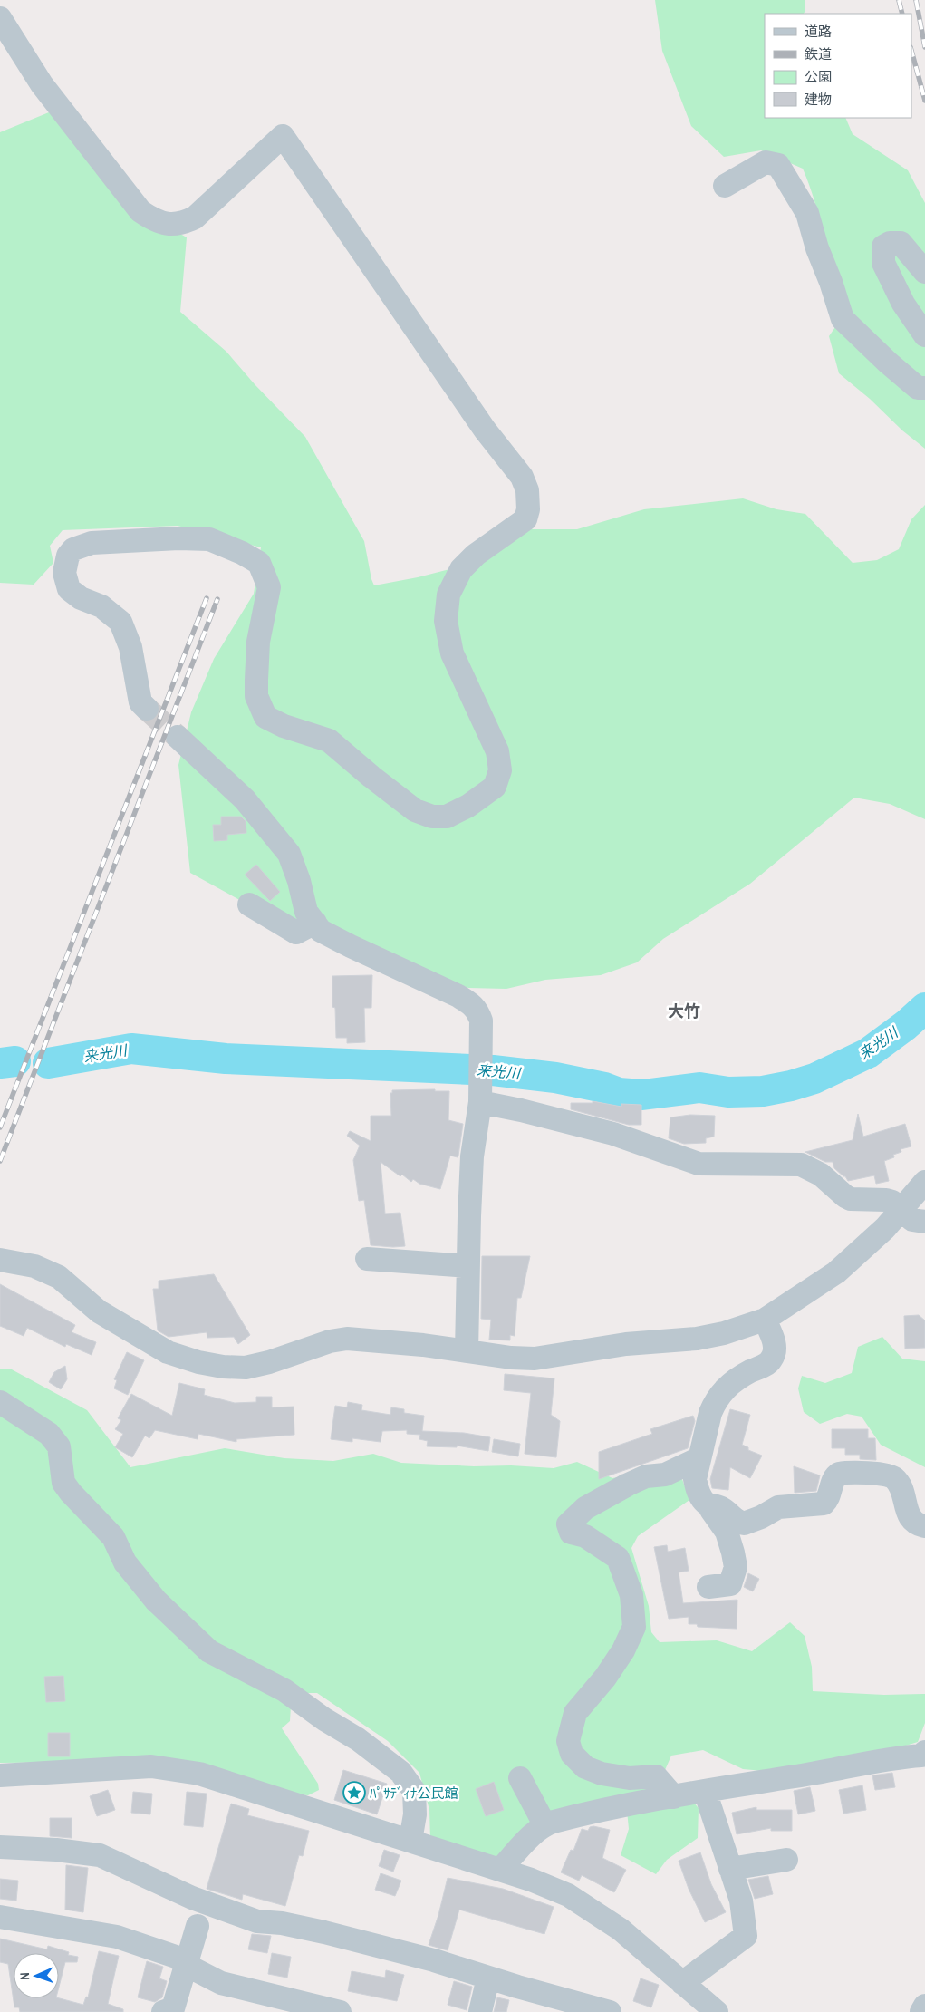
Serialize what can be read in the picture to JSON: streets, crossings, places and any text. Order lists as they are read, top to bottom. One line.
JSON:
{"districts":["大竹"],"water":["来光川"],"places":{"place":["ﾊﾟｻﾃﾞｨﾅ公民館"]},"legend":["道路","鉄道","公園","建物"],"north":"left"}
